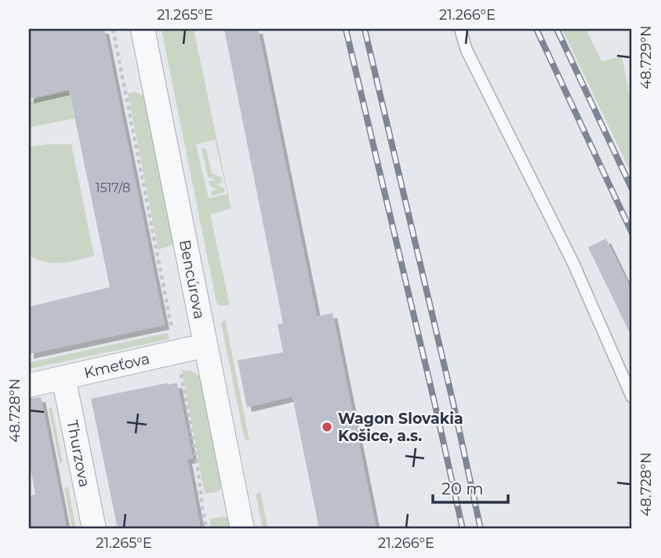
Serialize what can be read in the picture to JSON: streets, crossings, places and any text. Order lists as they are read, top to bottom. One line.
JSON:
{"streets":{"street":["Bencúrova","Kmeťova","Thurzova"]},"crossings":[["Bencúrova","Kmeťova"],["Kmeťova","Thurzova"]],"places":["Wagon Slovakia Košice, a.s."],"house_numbers":["1517/8"],"scale_bar":"20 m","coordinates":["21.265°E","21.266°E","48.729°N","48.728°N"]}
